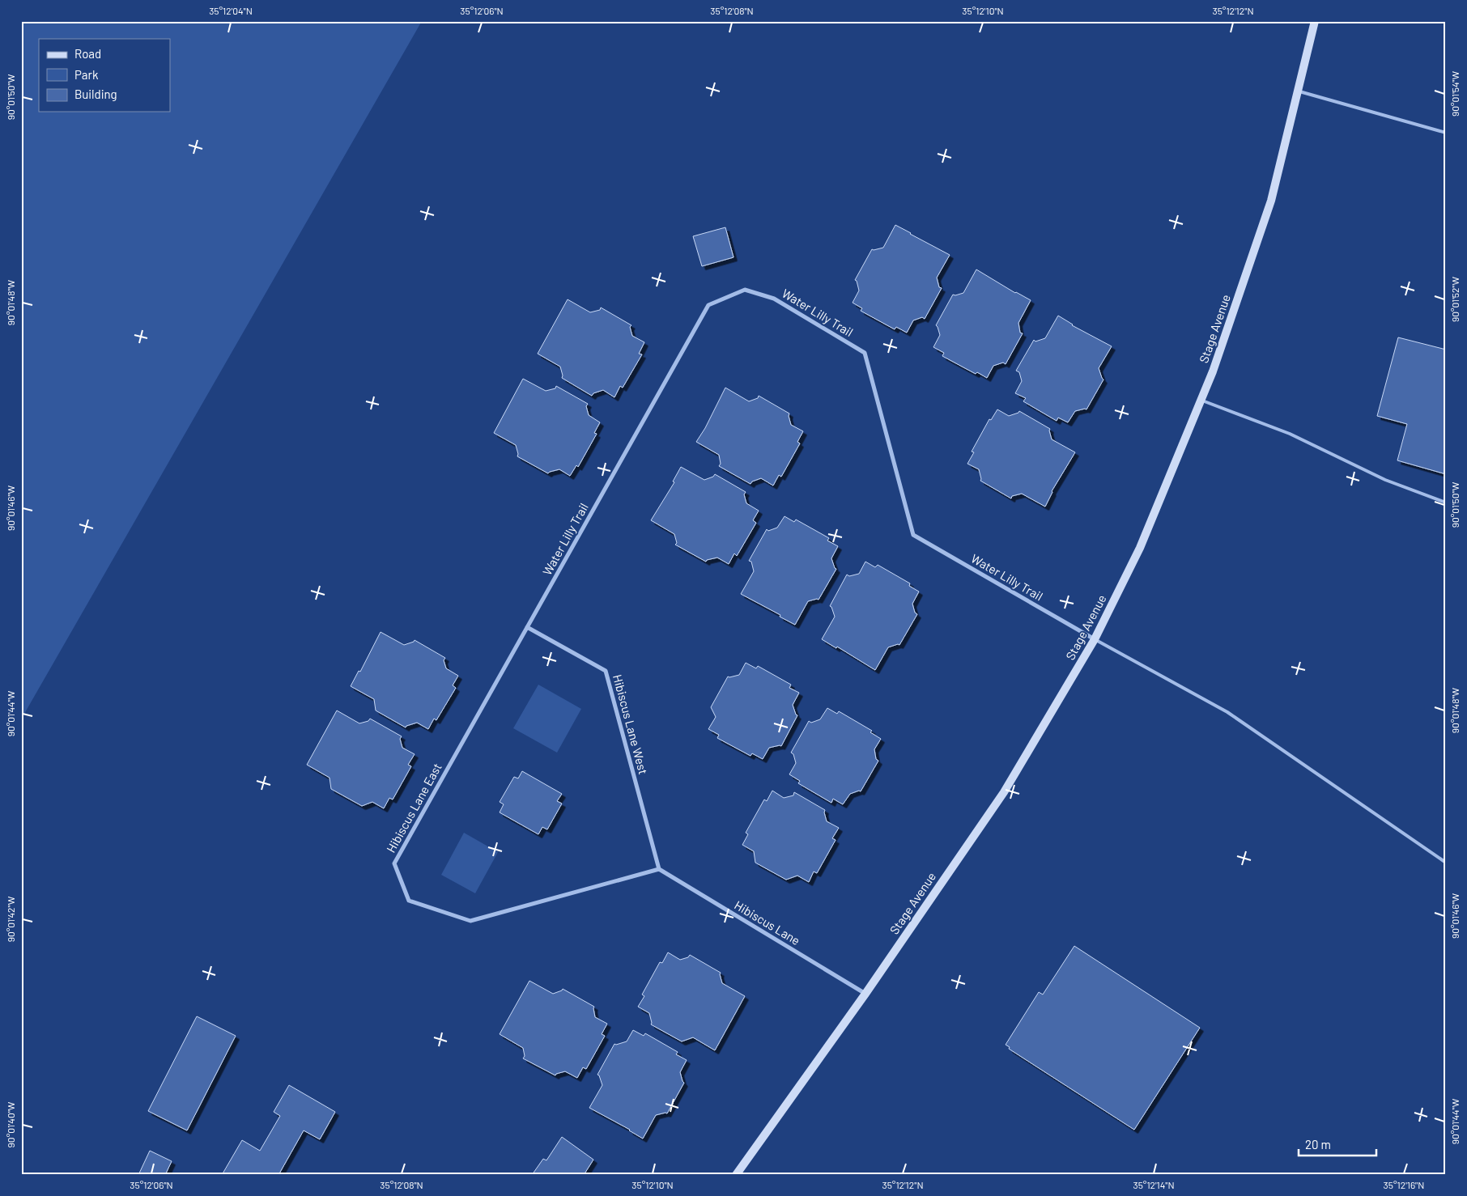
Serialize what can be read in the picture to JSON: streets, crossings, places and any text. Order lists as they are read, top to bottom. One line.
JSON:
{"streets":{"main road":["Stage Avenue"],"street":["Water Lilly Trail","Hibiscus Lane West","Hibiscus Lane East","Hibiscus Lane"]},"crossings":[["Water Lilly Trail","Stage Avenue"],["Water Lilly Trail","Hibiscus Lane West"],["Water Lilly Trail","Hibiscus Lane East"],["Stage Avenue","Hibiscus Lane"],["Hibiscus Lane West","Hibiscus Lane East"],["Hibiscus Lane West","Hibiscus Lane"],["Hibiscus Lane East","Hibiscus Lane"]],"legend":["Road","Park","Building"],"scale_bar":"20 m","coordinates":["35°12'04\"N","35°12'06\"N","35°12'08\"N","35°12'10\"N","35°12'12\"N","90°01'54\"W","90°01'50\"W","90°01'52\"W","90°01'48\"W","90°01'46\"W","90°01'44\"W","90°01'42\"W","90°01'40\"W","35°12'14\"N","35°12'16\"N"]}
